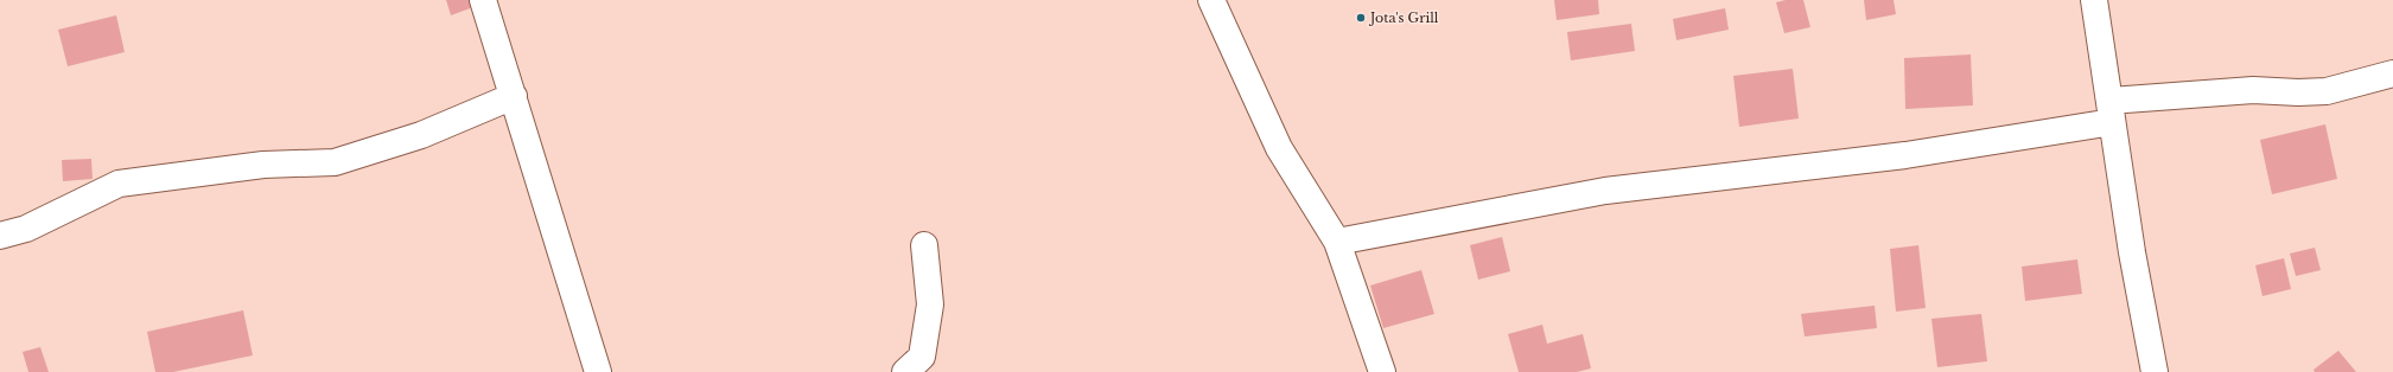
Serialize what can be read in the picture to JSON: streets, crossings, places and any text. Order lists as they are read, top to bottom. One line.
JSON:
{"places":["Jota's Grill"]}
